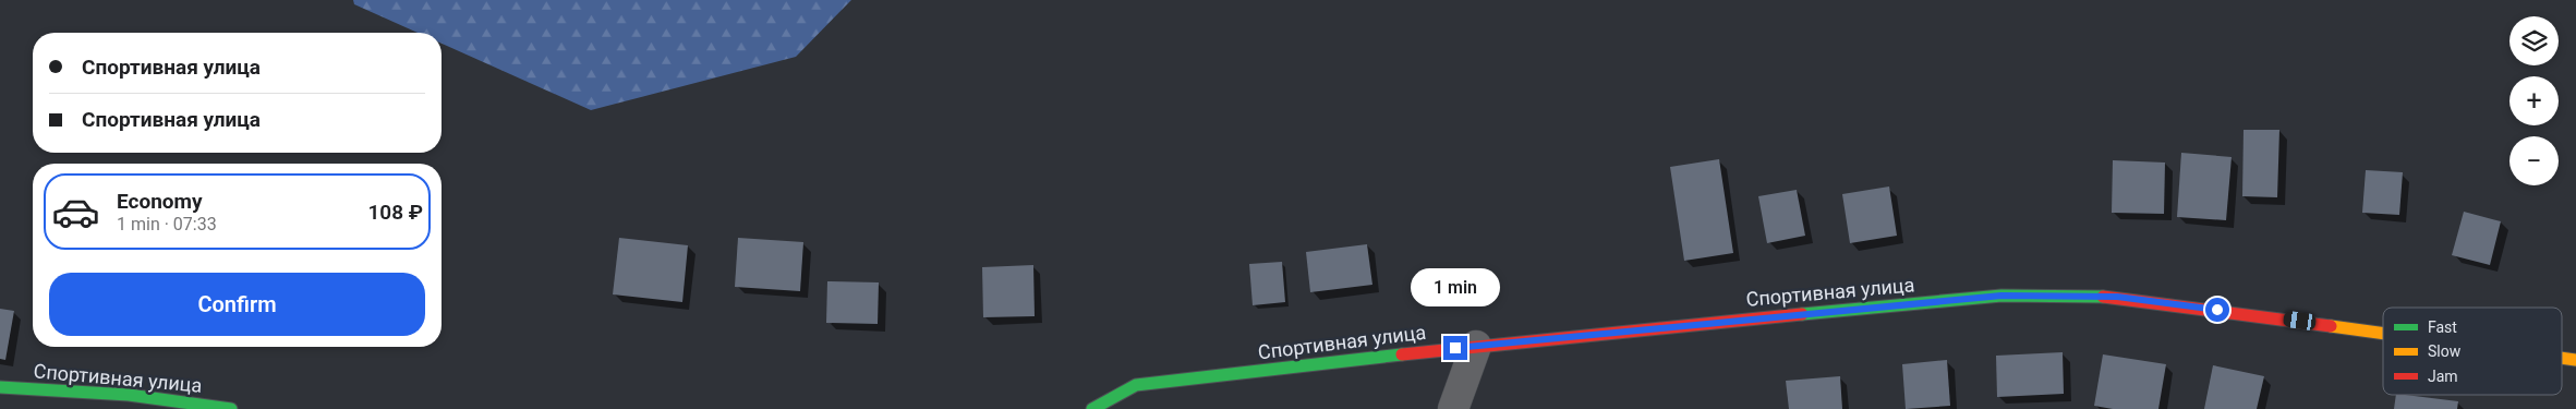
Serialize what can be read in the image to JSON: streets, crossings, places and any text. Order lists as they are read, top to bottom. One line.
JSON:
{"streets":{"street":["Спортивная улица"]},"legend":["Fast","Slow","Jam"],"page":{"map_buttons":["+","−"],"banner":["Спортивная улица","Спортивная улица"],"list":[{"name":"Economy","note":"1 min · 07:33","value":"108 ₽"}],"buttons":"Confirm","bubble":"1 min"}}
